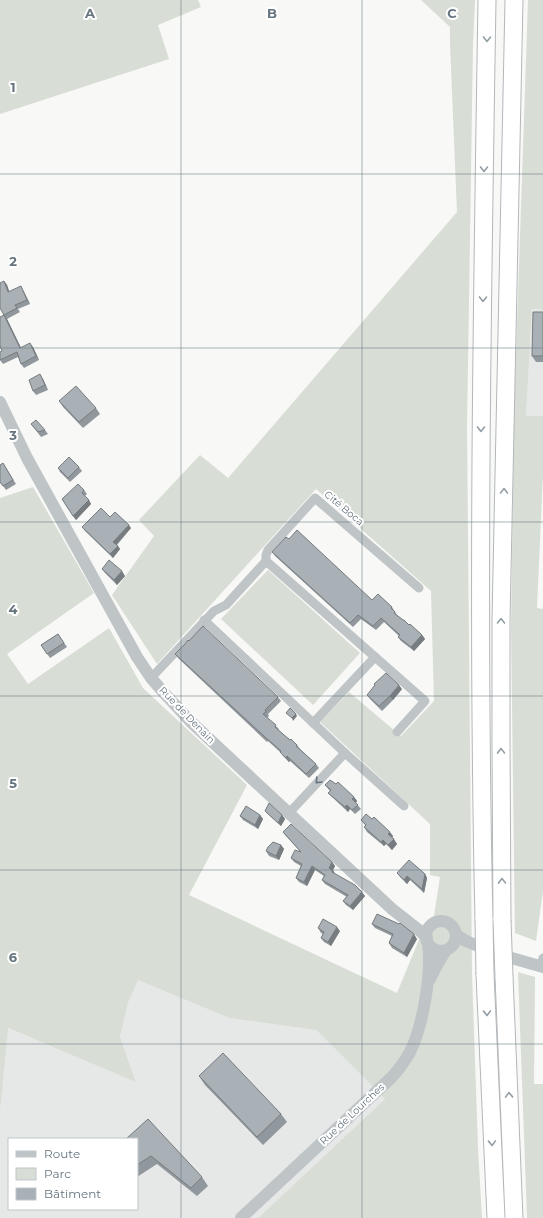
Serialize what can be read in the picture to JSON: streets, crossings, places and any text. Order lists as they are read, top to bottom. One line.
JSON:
{"streets":{"street":["Cité Boca","Rue de Denain","Rue de Lourches"]},"crossings":[["Cité Boca","Rue de Denain"],["Rue de Denain","Rue de Lourches"]],"legend":["Route","Parc","Bâtiment"],"grid":{"columns":["A","B","C"],"rows":["1","2","3","4","5","6"]}}
